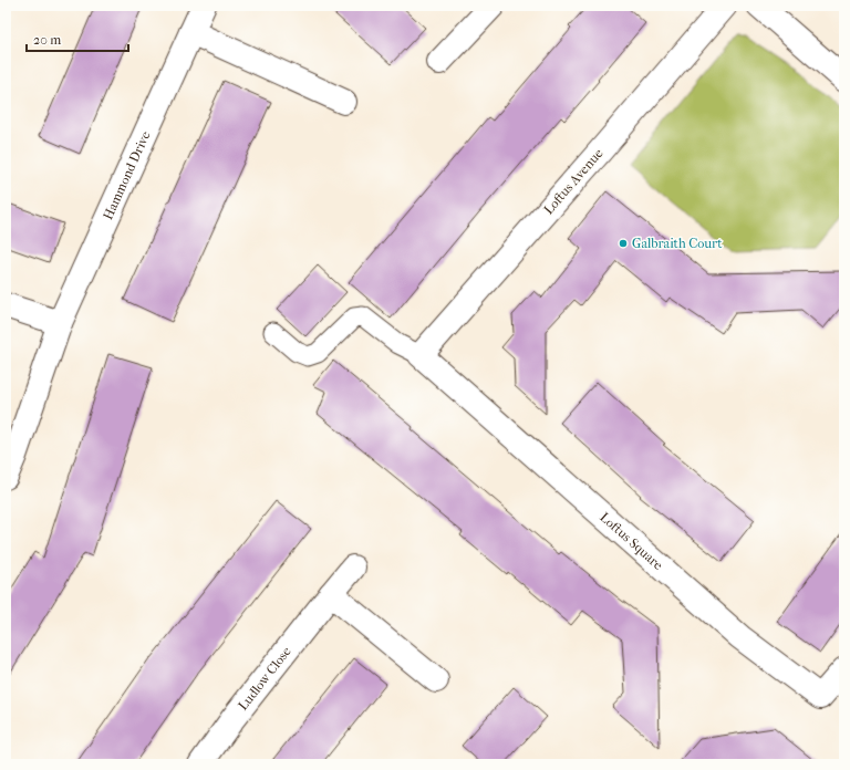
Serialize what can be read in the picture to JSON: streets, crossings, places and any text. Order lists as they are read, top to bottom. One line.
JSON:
{"streets":{"street":["Hammond Drive","Loftus Avenue","Loftus Square","Ludlow Close"]},"crossings":[["Loftus Avenue","Loftus Square"]],"places":["Galbraith Court"],"scale_bar":"20 m"}
